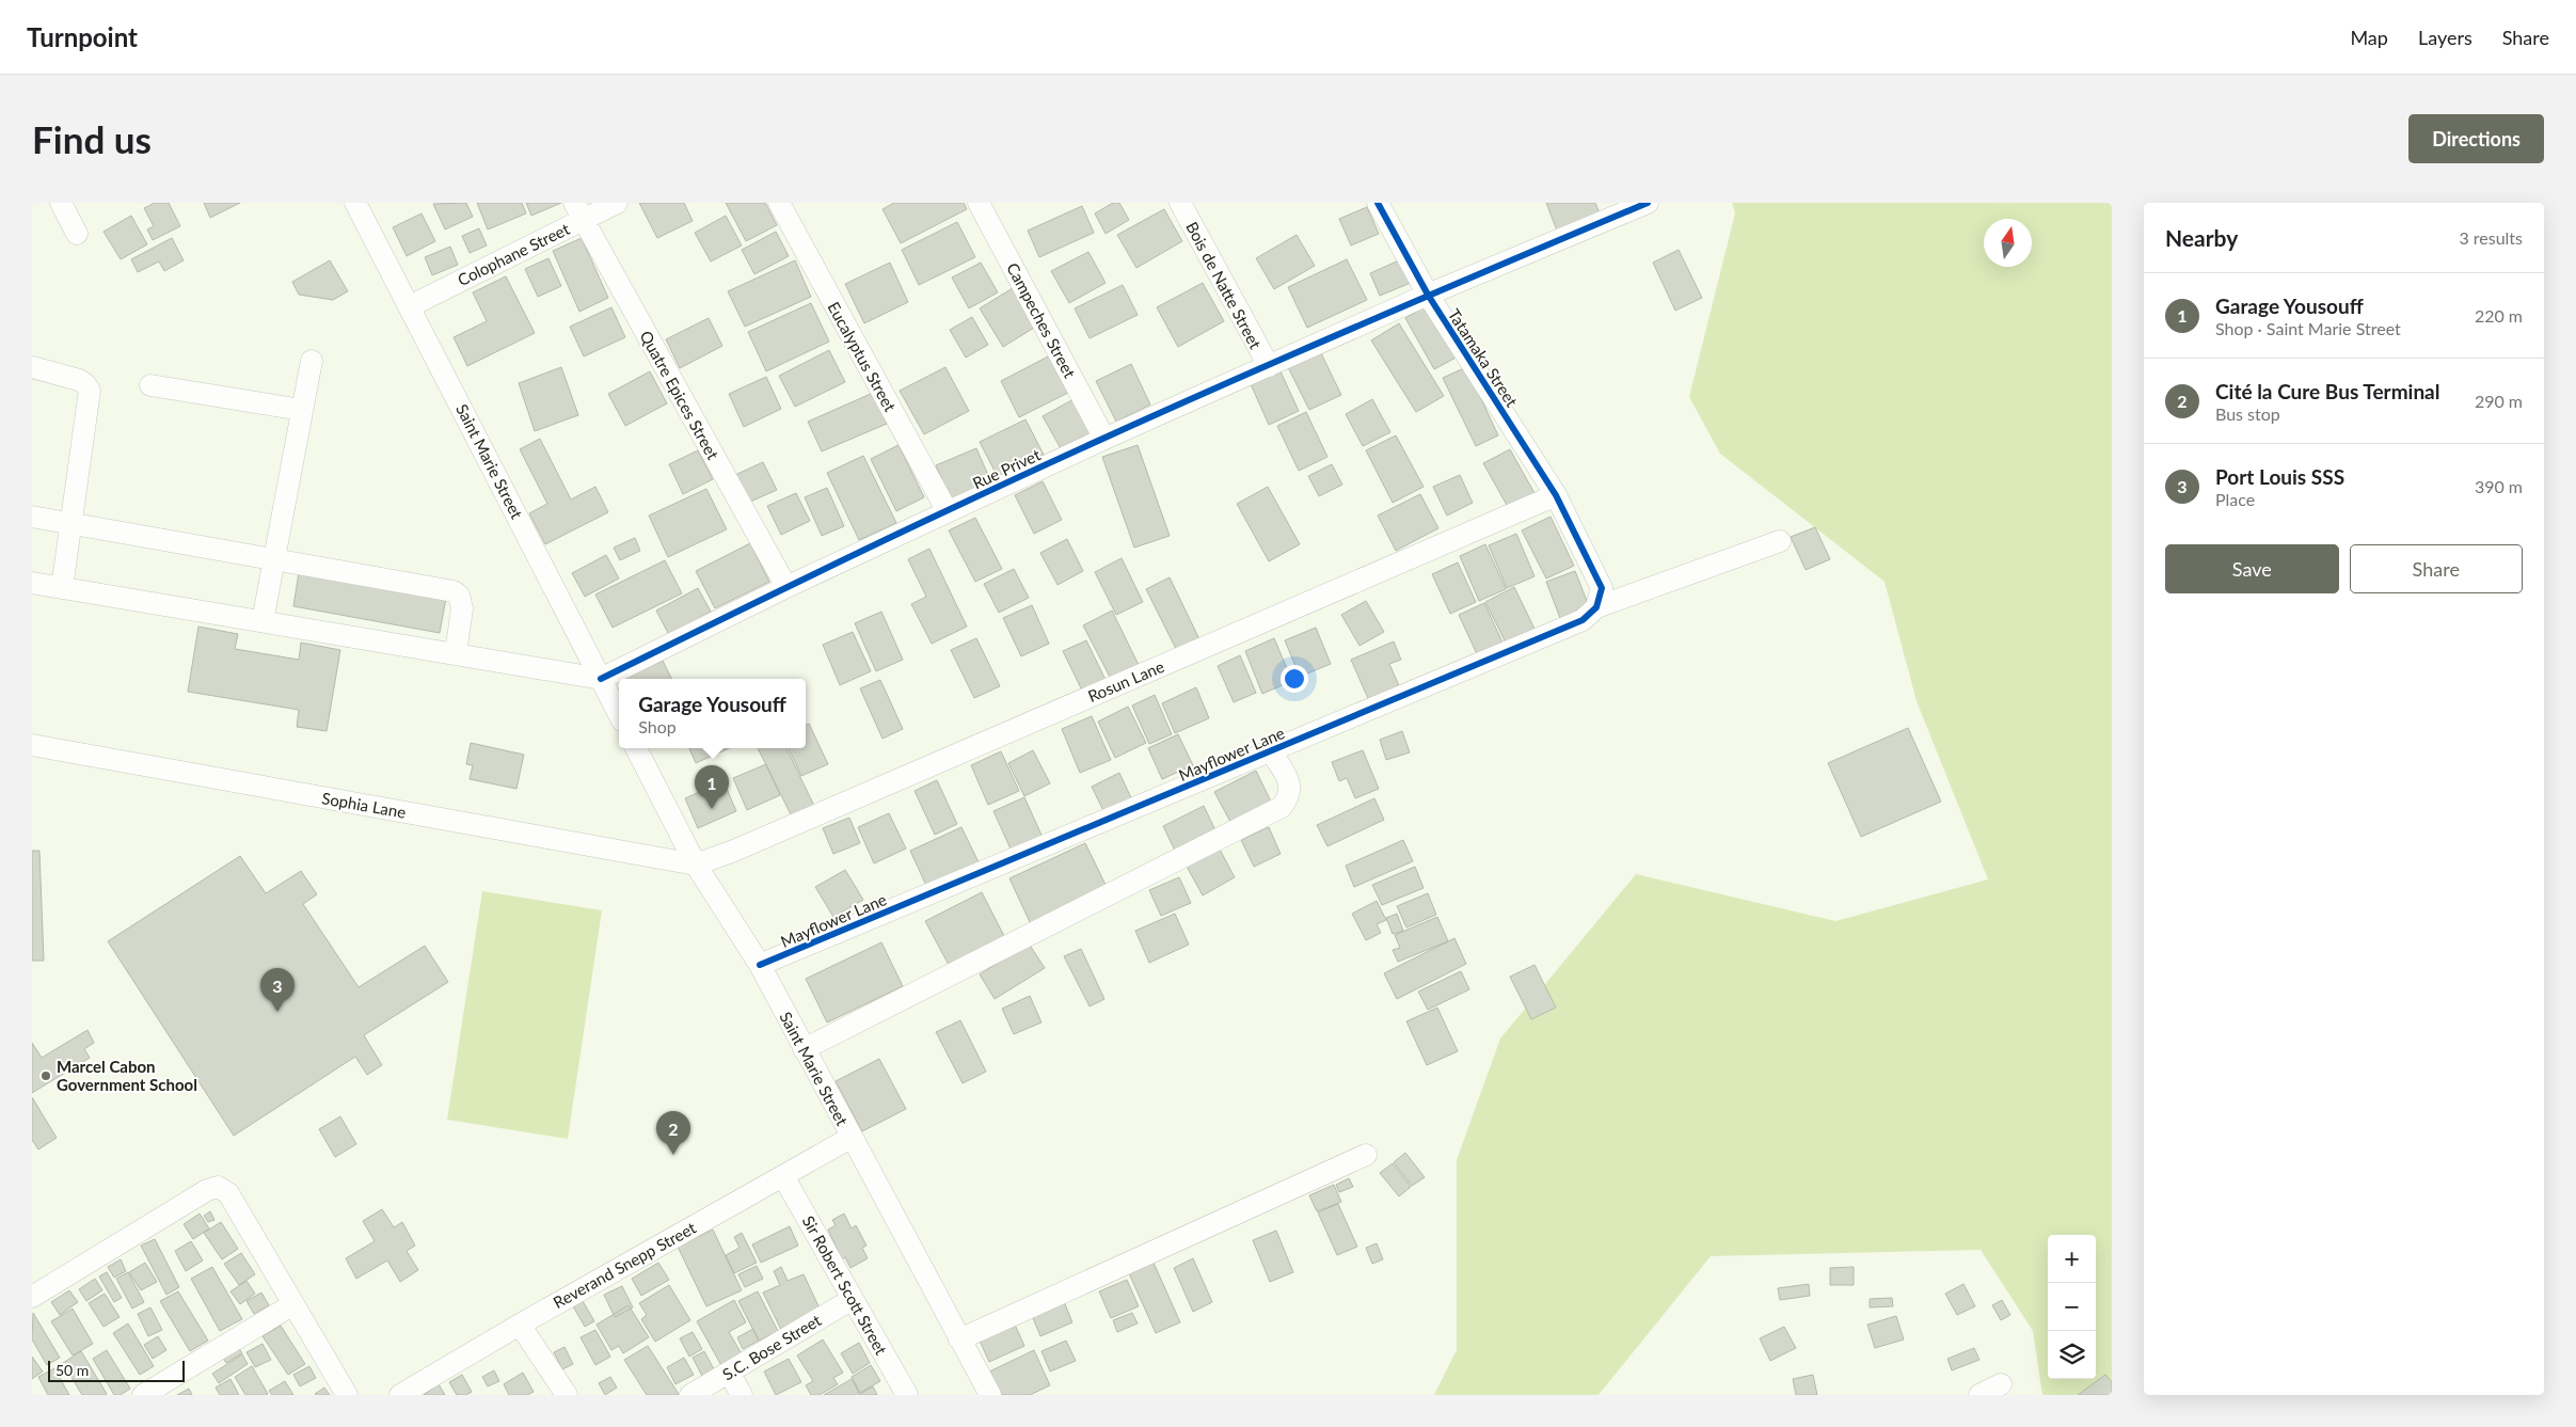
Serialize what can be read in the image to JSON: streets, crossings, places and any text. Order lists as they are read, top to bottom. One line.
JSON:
{"streets":{"street":["Colophane Street","Bois de Natte Street","Campeches Street","Eucalyptus Street","Tatamaka Street","Quatre Epices Street","Saint Marie Street","Rue Privet","Rosun Lane","Mayflower Lane","Sophia Lane","Reverand Snepp Street","Sir Robert Scott Street","S.C. Bose Street"]},"crossings":[["Colophane Street","Quatre Epices Street"],["Colophane Street","Saint Marie Street"],["Bois de Natte Street","Rue Privet"],["Campeches Street","Rue Privet"],["Eucalyptus Street","Rue Privet"],["Tatamaka Street","Rue Privet"],["Tatamaka Street","Rosun Lane"],["Quatre Epices Street","Rue Privet"],["Saint Marie Street","Rue Privet"],["Saint Marie Street","Rosun Lane"],["Saint Marie Street","Mayflower Lane"],["Saint Marie Street","Sophia Lane"],["Saint Marie Street","Reverand Snepp Street"],["Rosun Lane","Sophia Lane"],["Reverand Snepp Street","Sir Robert Scott Street"],["Sir Robert Scott Street","S.C. Bose Street"]],"places":["Marcel Cabon Government School"],"scale_bar":"50 m","north":"top","page":{"header":"Turnpoint","nav":["Map","Layers","Share"],"buttons":["Directions",["Save","Share"]],"title":"Find us","heading":["Nearby","3 results"],"list":[{"mark":"1","name":"Garage Yousouff","note":"Shop · Saint Marie Street","value":"220 m"},{"mark":"2","name":"Cité la Cure Bus Terminal","note":"Bus stop","value":"290 m"},{"mark":"3","name":"Port Louis SSS","note":"Place","value":"390 m"}],"popup":["Garage Yousouff","Shop"],"pins":["1","3","2"],"map_buttons":["+","−"],"scale":"50 m"}}
